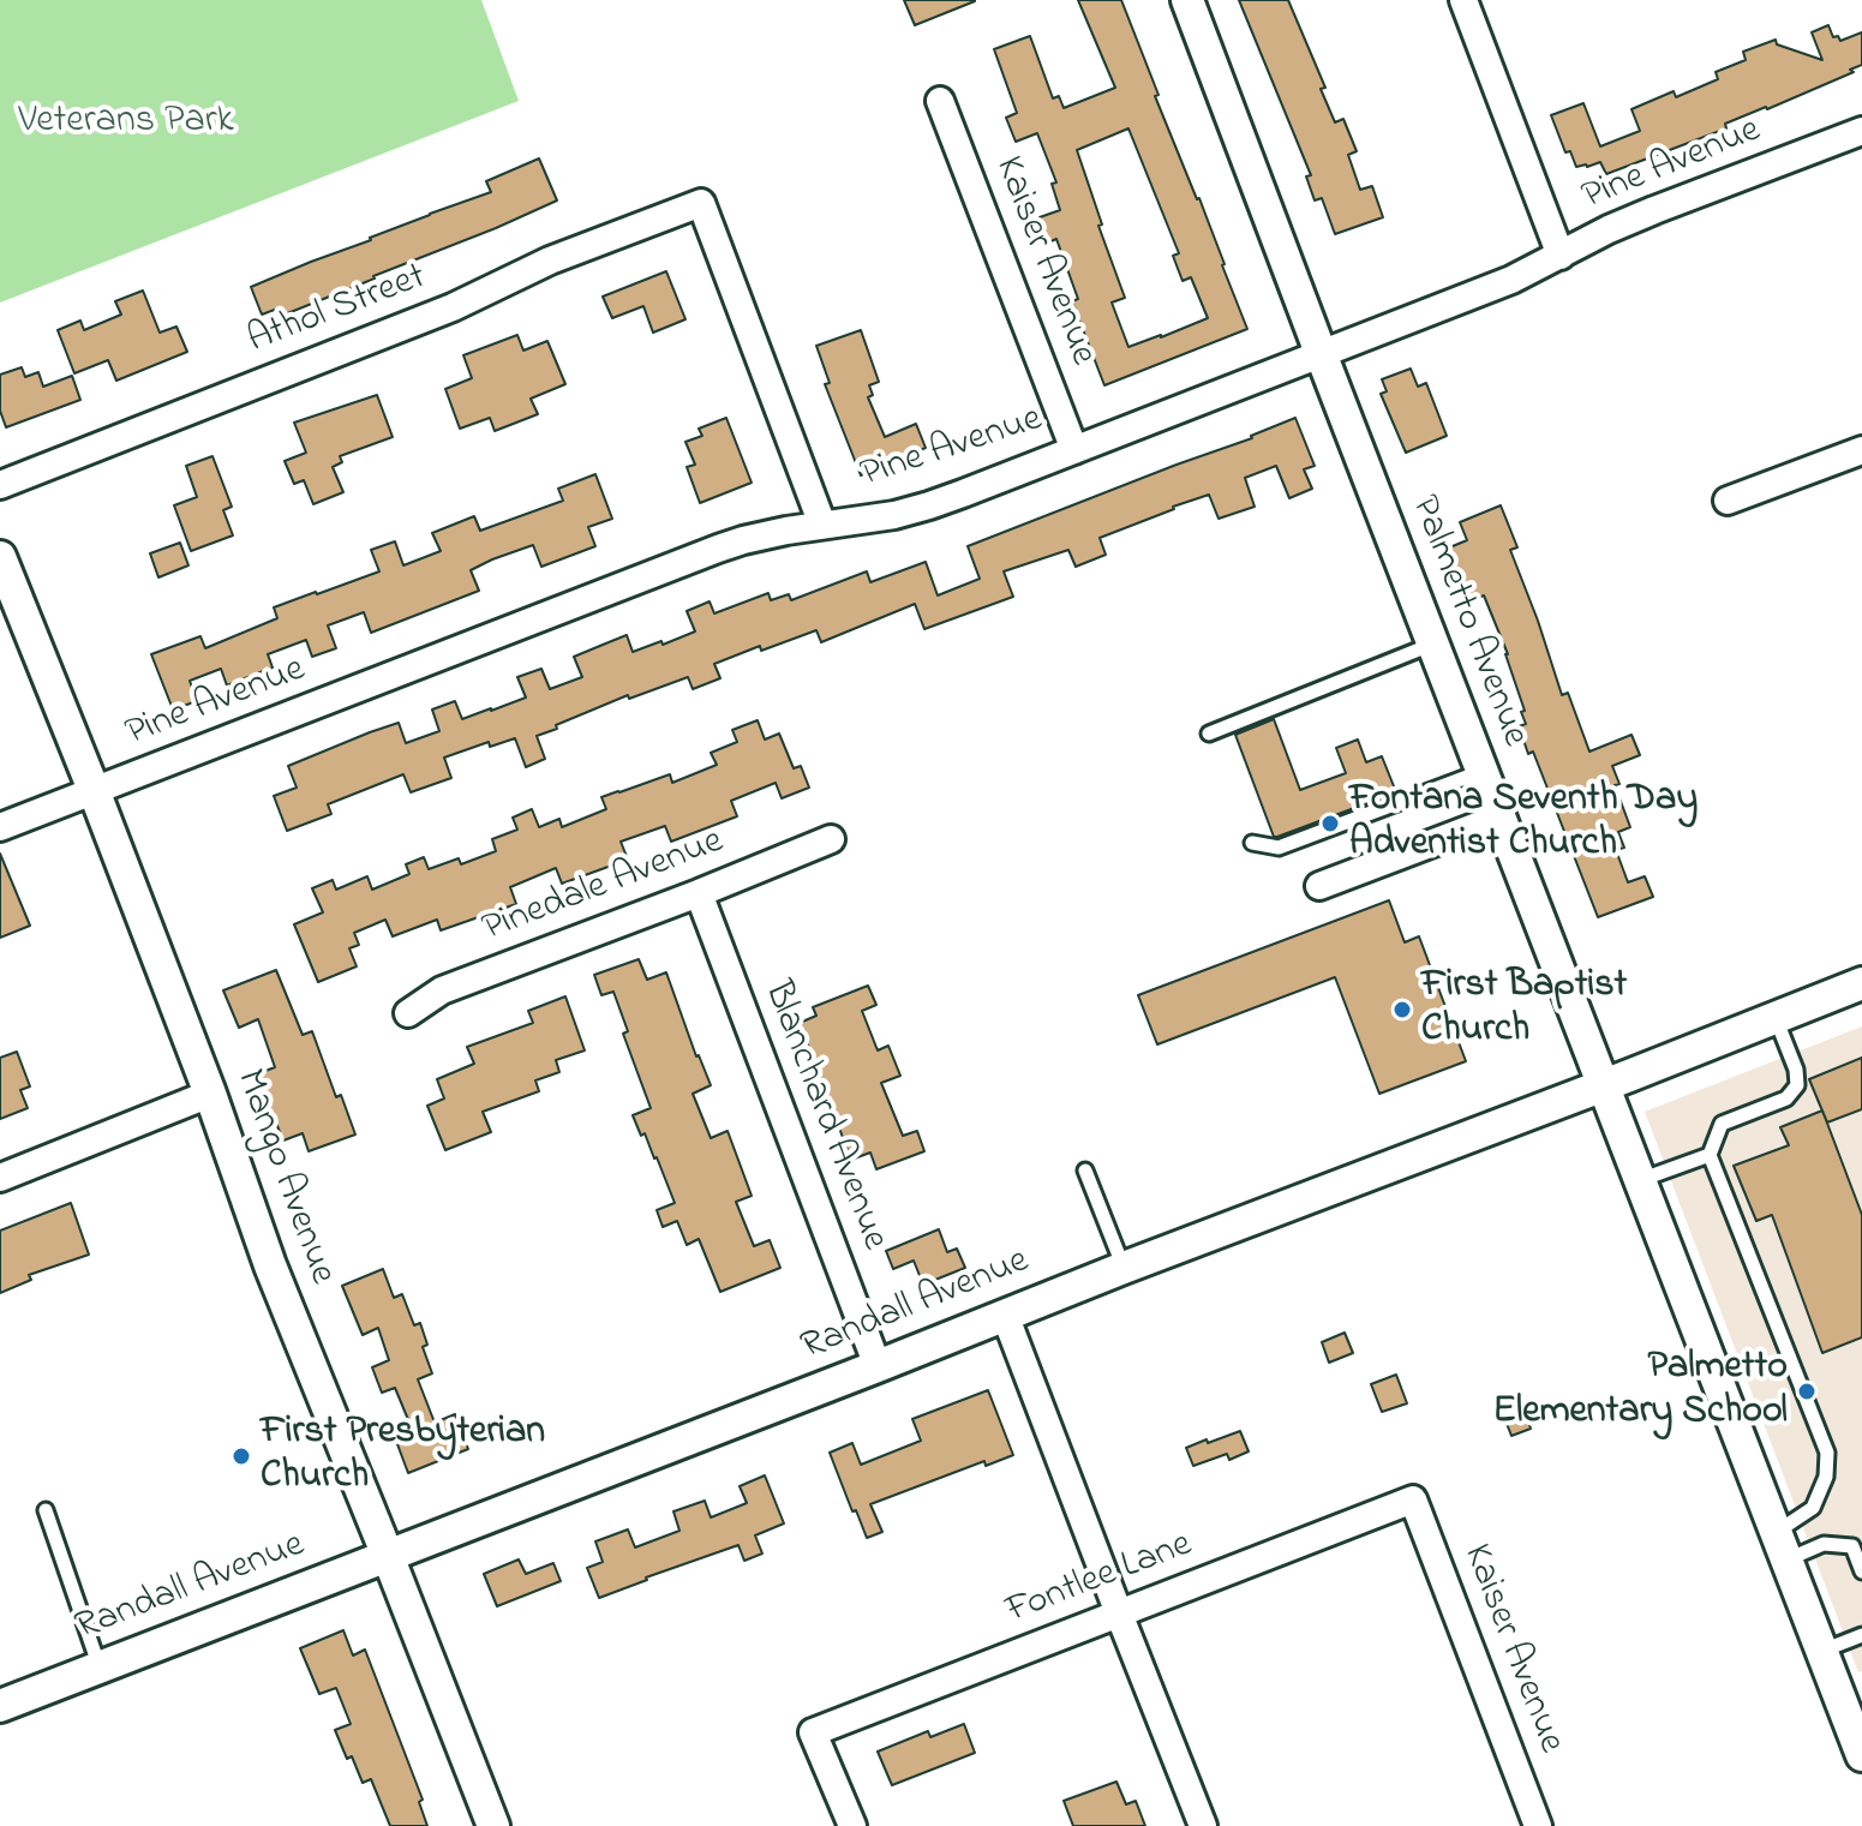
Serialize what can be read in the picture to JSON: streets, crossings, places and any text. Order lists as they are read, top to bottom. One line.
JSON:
{"streets":{"street":["Pine Avenue","Kaiser Avenue","Athol Street","Palmetto Avenue","Pinedale Avenue","Blanchard Avenue","Mango Avenue","Randall Avenue","Fontlee Lane"]},"crossings":[["Pine Avenue","Kaiser Avenue"],["Pine Avenue","Athol Street"],["Pine Avenue","Palmetto Avenue"],["Pine Avenue","Mango Avenue"],["Kaiser Avenue","Fontlee Lane"],["Palmetto Avenue","Randall Avenue"],["Pinedale Avenue","Blanchard Avenue"],["Blanchard Avenue","Randall Avenue"],["Mango Avenue","Randall Avenue"]],"parks":["Veterans Park"],"places":["Fontana Seventh Day Adventist Church","First Baptist Church","Palmetto Elementary School","First Presbyterian Church"]}
